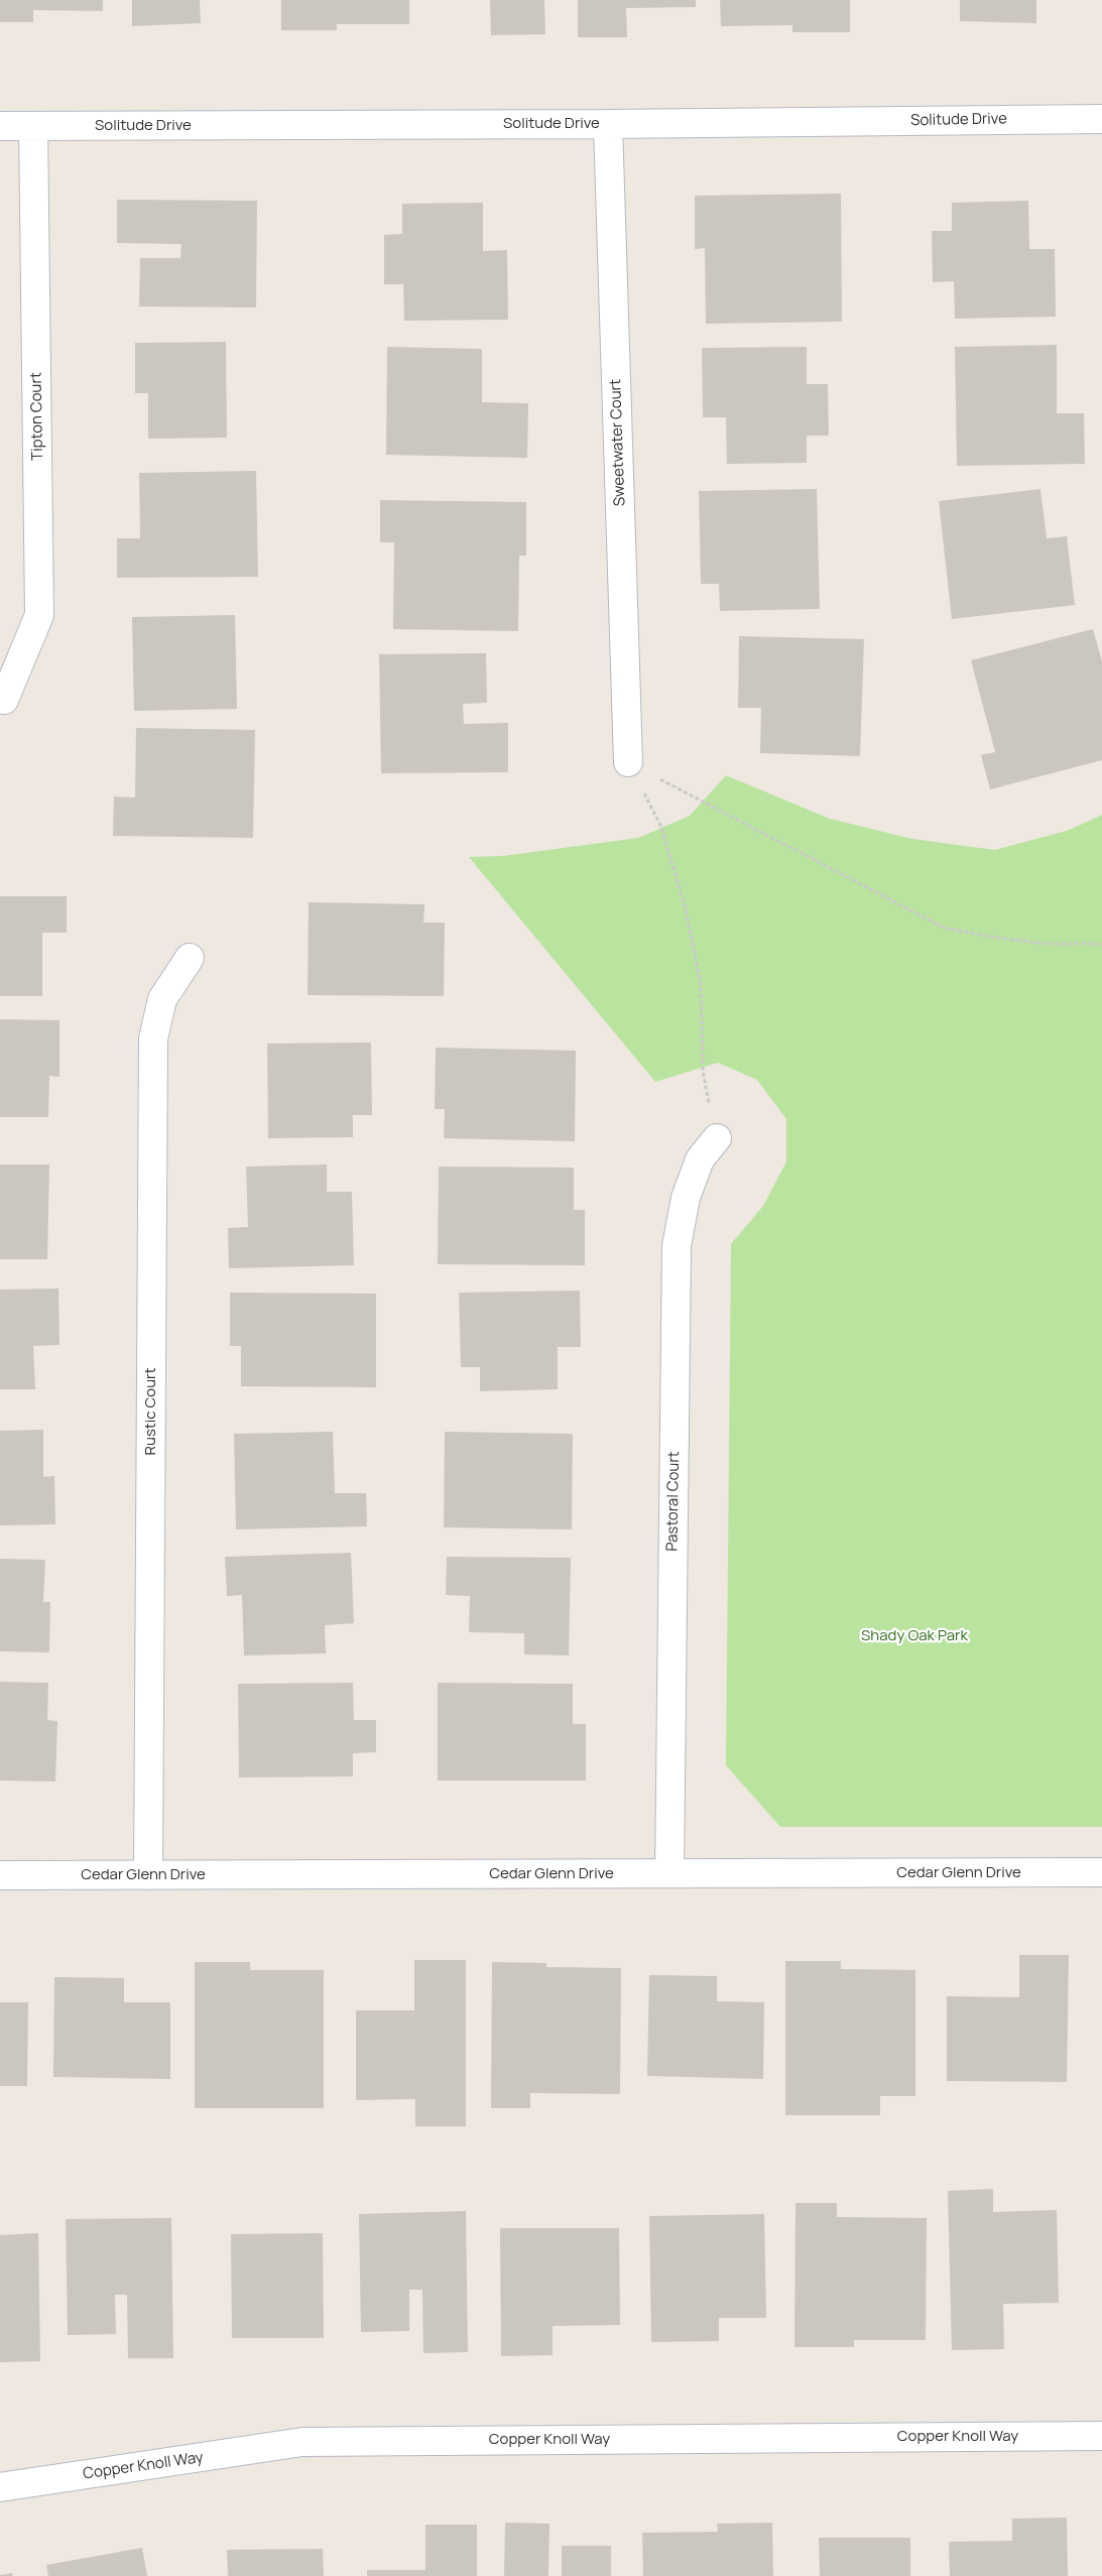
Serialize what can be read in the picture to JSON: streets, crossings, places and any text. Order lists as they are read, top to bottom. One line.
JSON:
{"streets":{"street":["Solitude Drive","Tipton Court","Sweetwater Court","Rustic Court","Pastoral Court","Cedar Glenn Drive","Copper Knoll Way"]},"crossings":[["Solitude Drive","Tipton Court"],["Solitude Drive","Sweetwater Court"],["Rustic Court","Cedar Glenn Drive"],["Pastoral Court","Cedar Glenn Drive"]],"parks":["Shady Oak Park"]}
